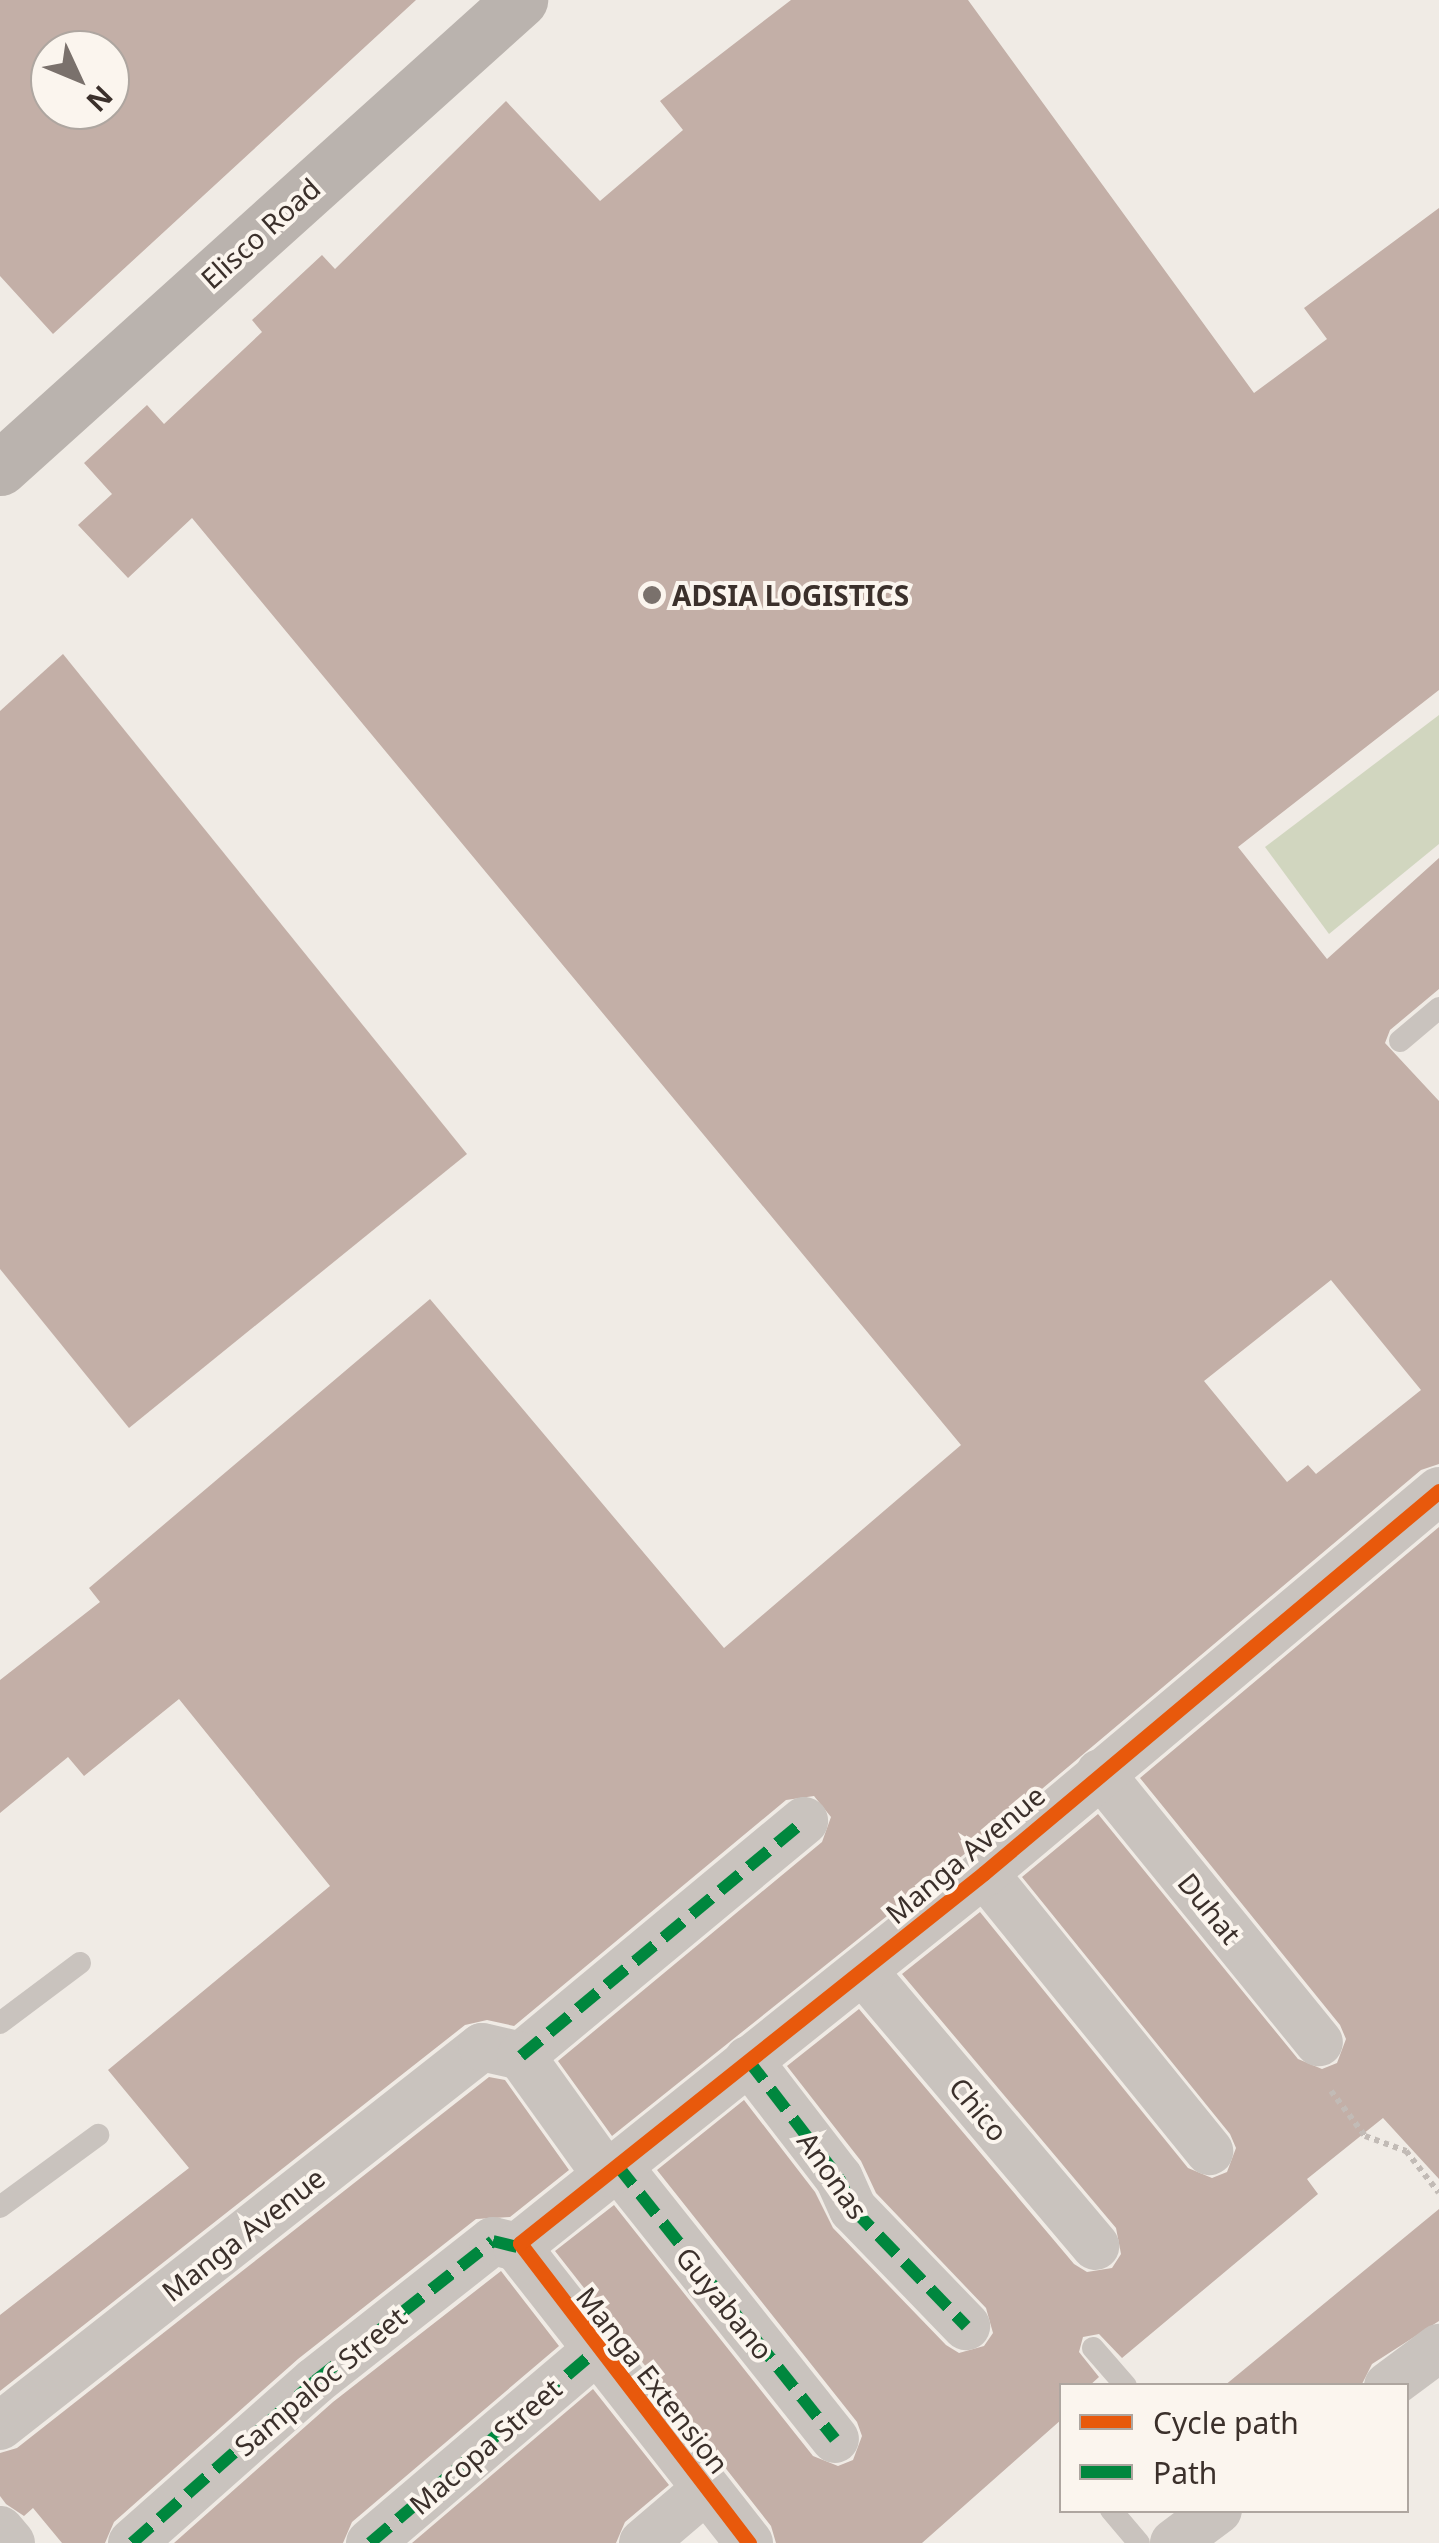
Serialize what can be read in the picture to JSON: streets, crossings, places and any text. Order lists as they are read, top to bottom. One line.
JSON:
{"streets":{"main road":["Elisco Road"],"street":["Manga Avenue","Duhat","Chico","Anonas","Guyabano","Manga Extension","Sampaloc Street","Macopa Street"]},"crossings":[["Manga Avenue","Duhat"],["Manga Avenue","Chico"],["Manga Avenue","Anonas"],["Manga Avenue","Guyabano"],["Manga Avenue","Manga Extension"],["Manga Avenue","Sampaloc Street"],["Manga Extension","Sampaloc Street"],["Manga Extension","Macopa Street"]],"places":["ADSIA LOGISTICS"],"legend":["Cycle path","Path"],"north":"bottom right"}
